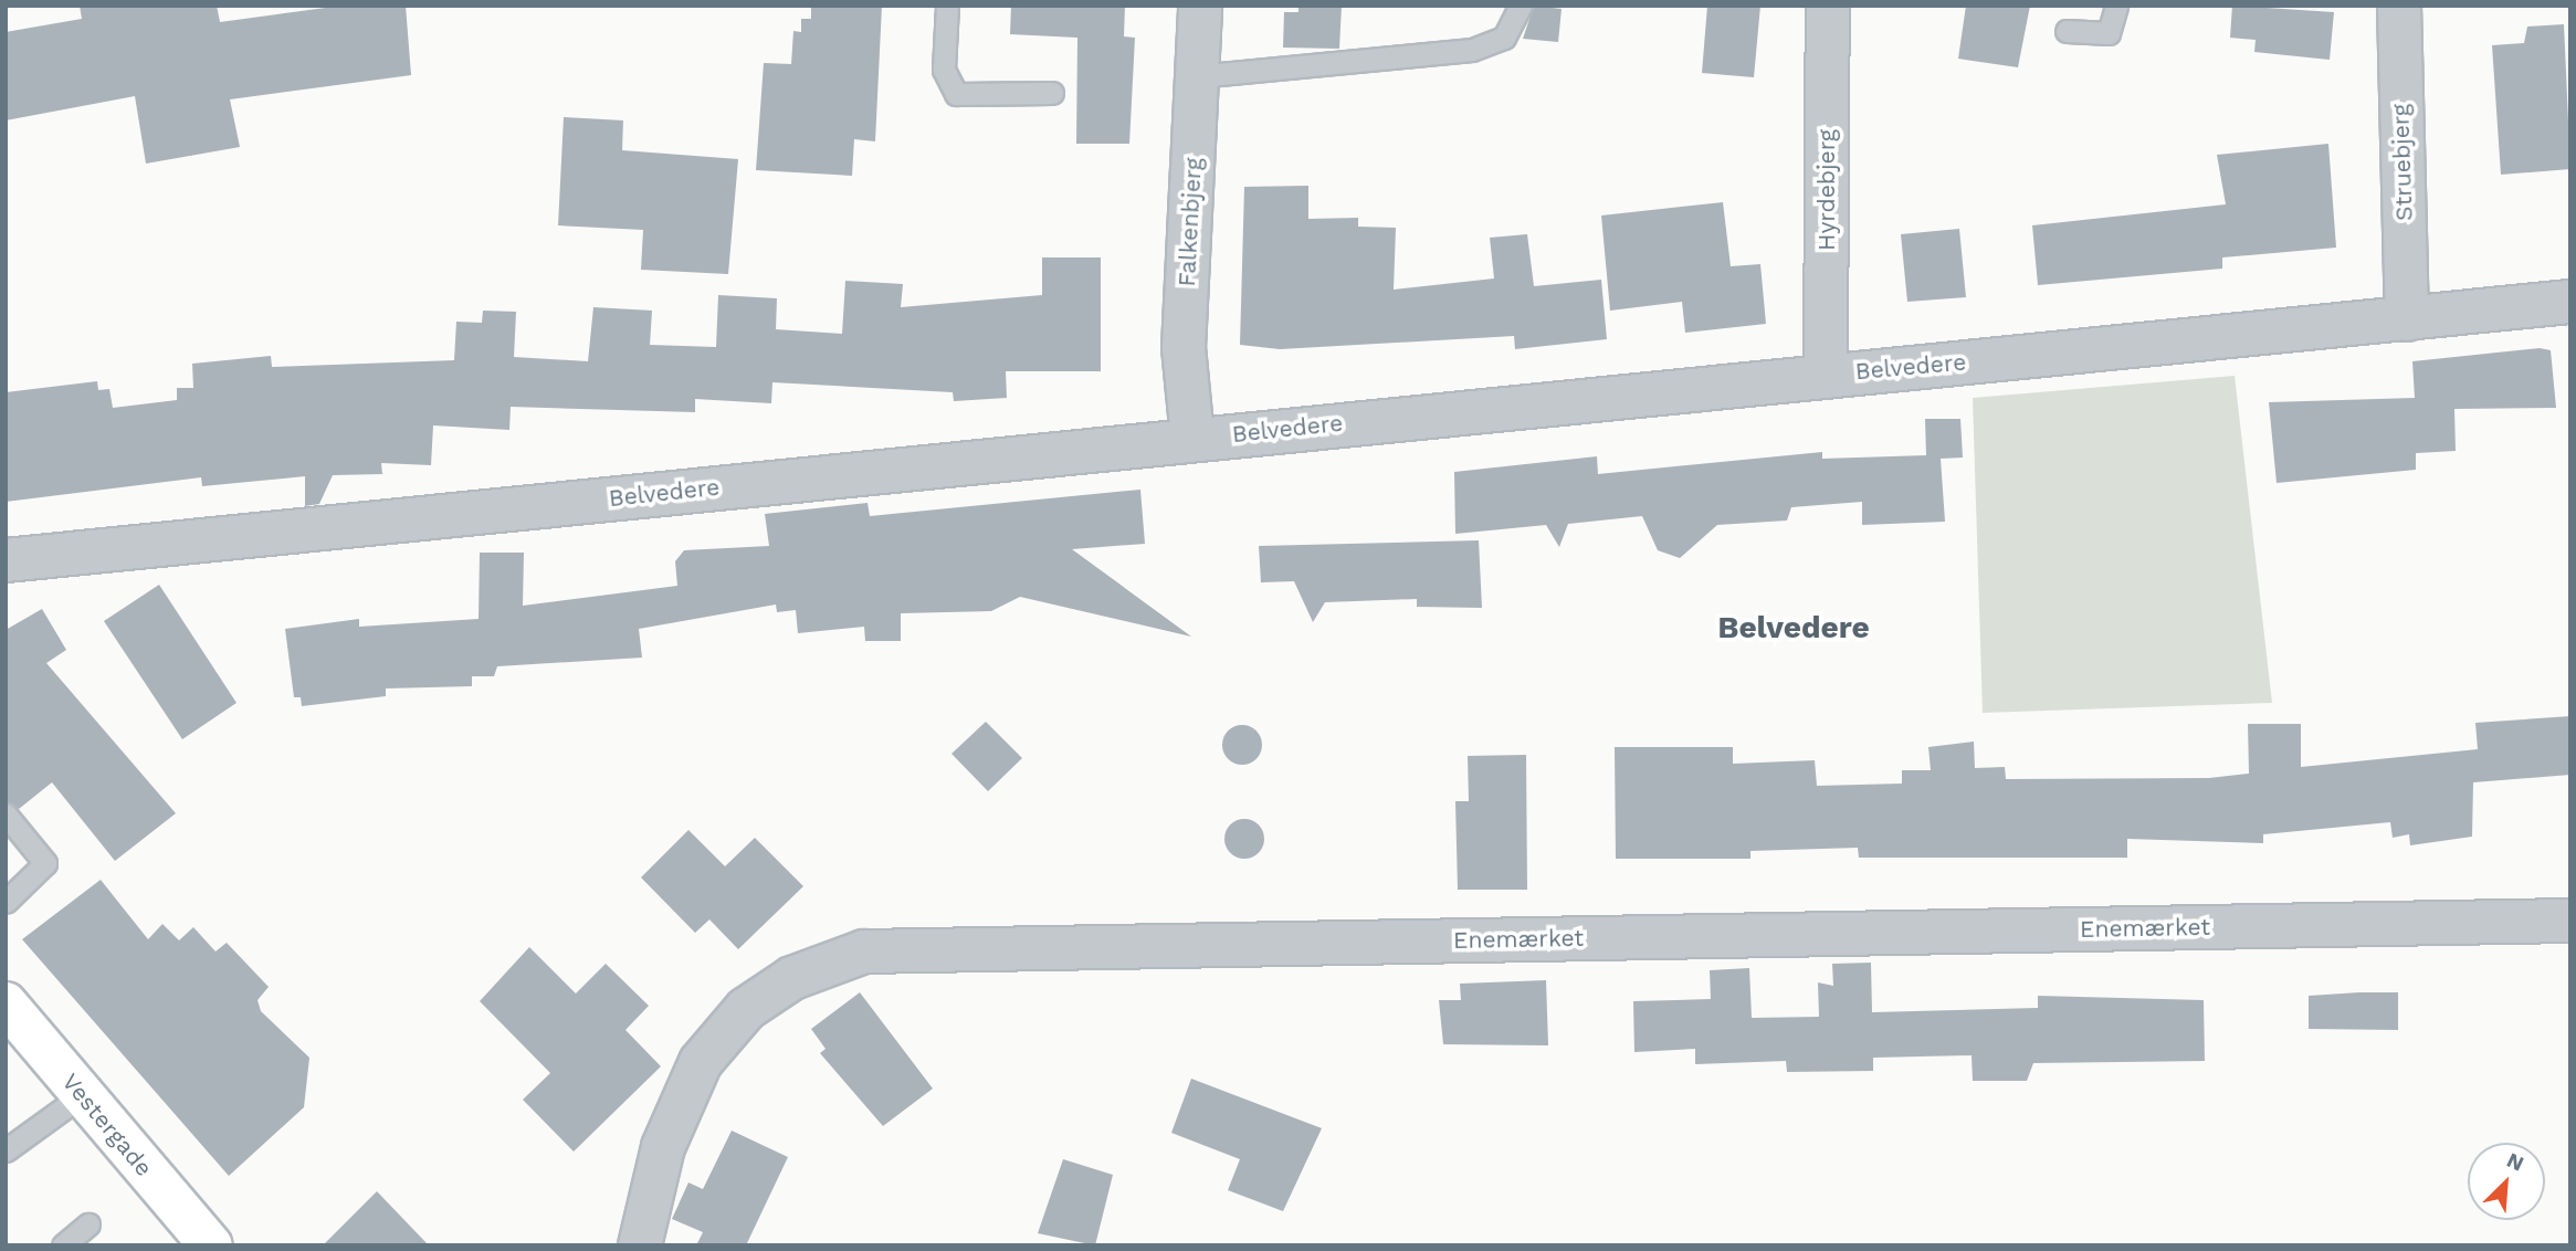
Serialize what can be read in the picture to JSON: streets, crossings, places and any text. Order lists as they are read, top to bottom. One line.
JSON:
{"streets":{"street":["Struebjerg","Hyrdebjerg","Falkenbjerg","Belvedere","Enemærket","Vestergade"]},"crossings":[["Struebjerg","Belvedere"],["Hyrdebjerg","Belvedere"],["Falkenbjerg","Belvedere"]],"districts":["Belvedere"],"north":"top right"}
